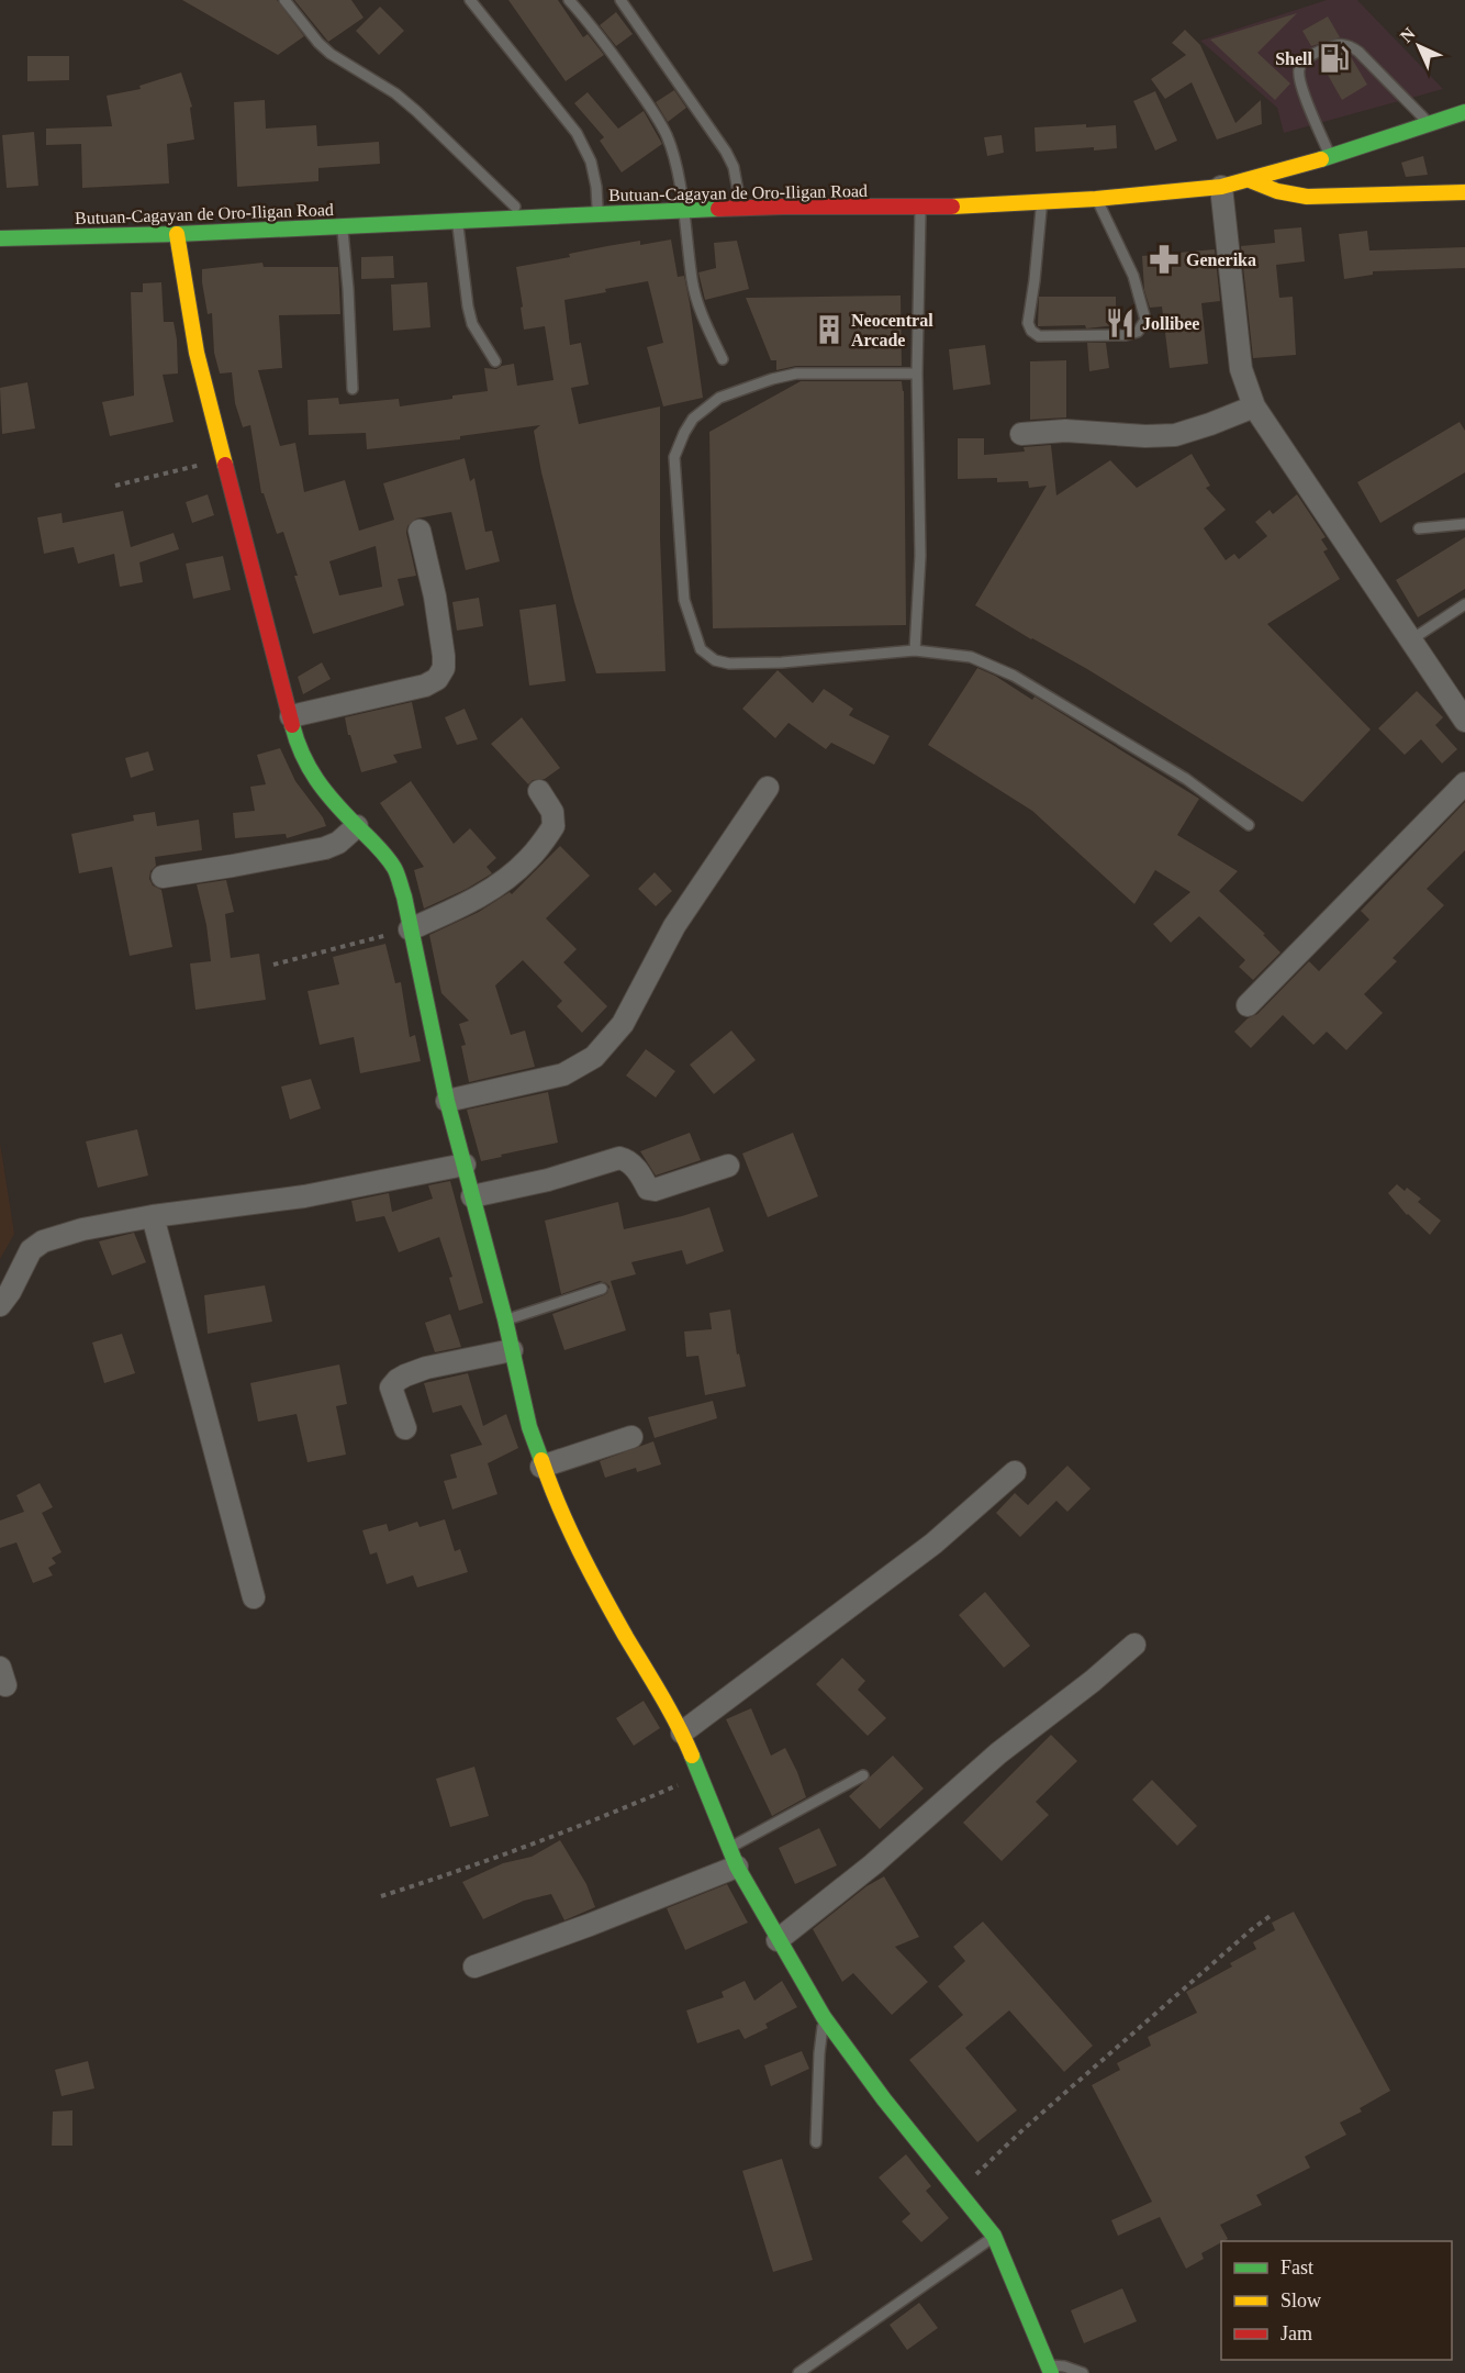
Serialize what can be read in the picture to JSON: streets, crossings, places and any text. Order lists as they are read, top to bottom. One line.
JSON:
{"streets":{"main road":["Butuan-Cagayan de Oro-Iligan Road"]},"places":{"fuel station":["Shell"],"pharmacy":["Generika"],"restaurant":["Jollibee"],"building":["Neocentral Arcade"]},"legend":["Fast","Slow","Jam"],"north":"top left"}
